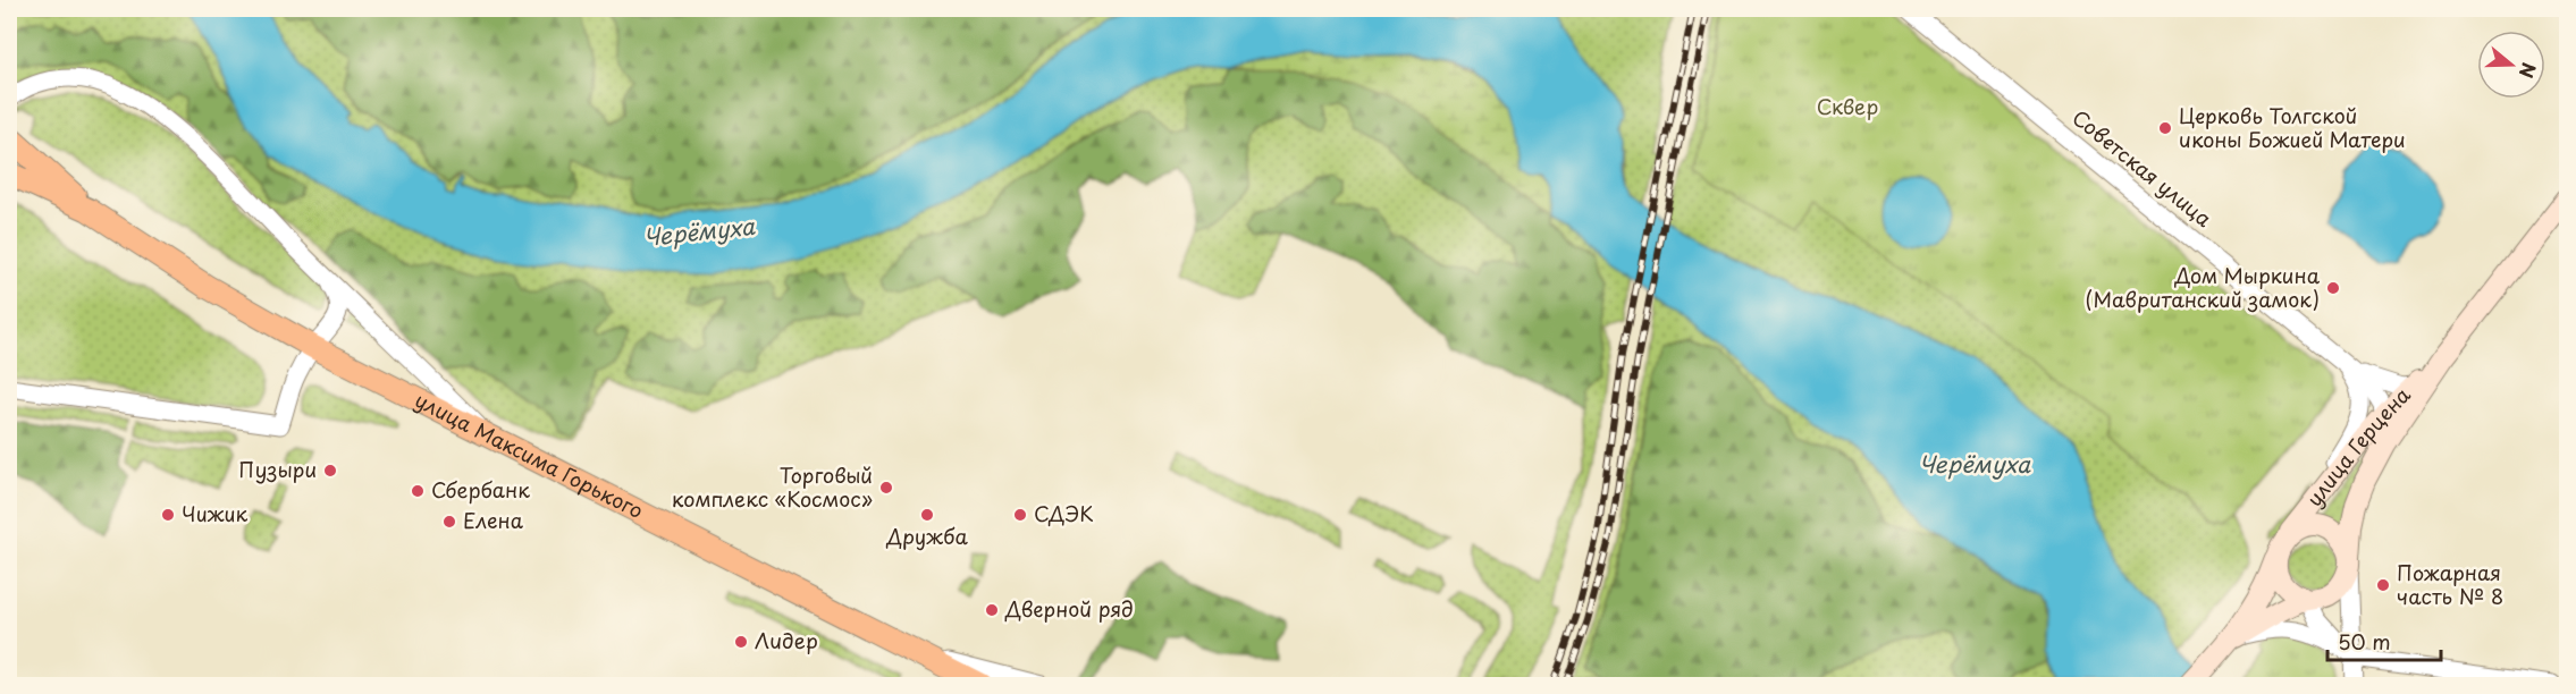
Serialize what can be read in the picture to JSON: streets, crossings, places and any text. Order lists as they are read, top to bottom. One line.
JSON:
{"streets":{"main road":["улица Герцена","улица Максима Горького"],"street":["Советская улица"]},"crossings":[["Советская улица","улица Герцена"]],"water":["Черёмуха"],"parks":["Сквер"],"places":["Церковь Толгской иконы Божией Матери","Дом Мыркина (Мавританский замок)","Пузыри","Торговый комплекс «Космос»","Сбербанк","Чижик","Дружба","СДЭК","Елена","Пожарная часть № 8","Дверной ряд","Лидер"],"scale_bar":"50 m","north":"right"}
